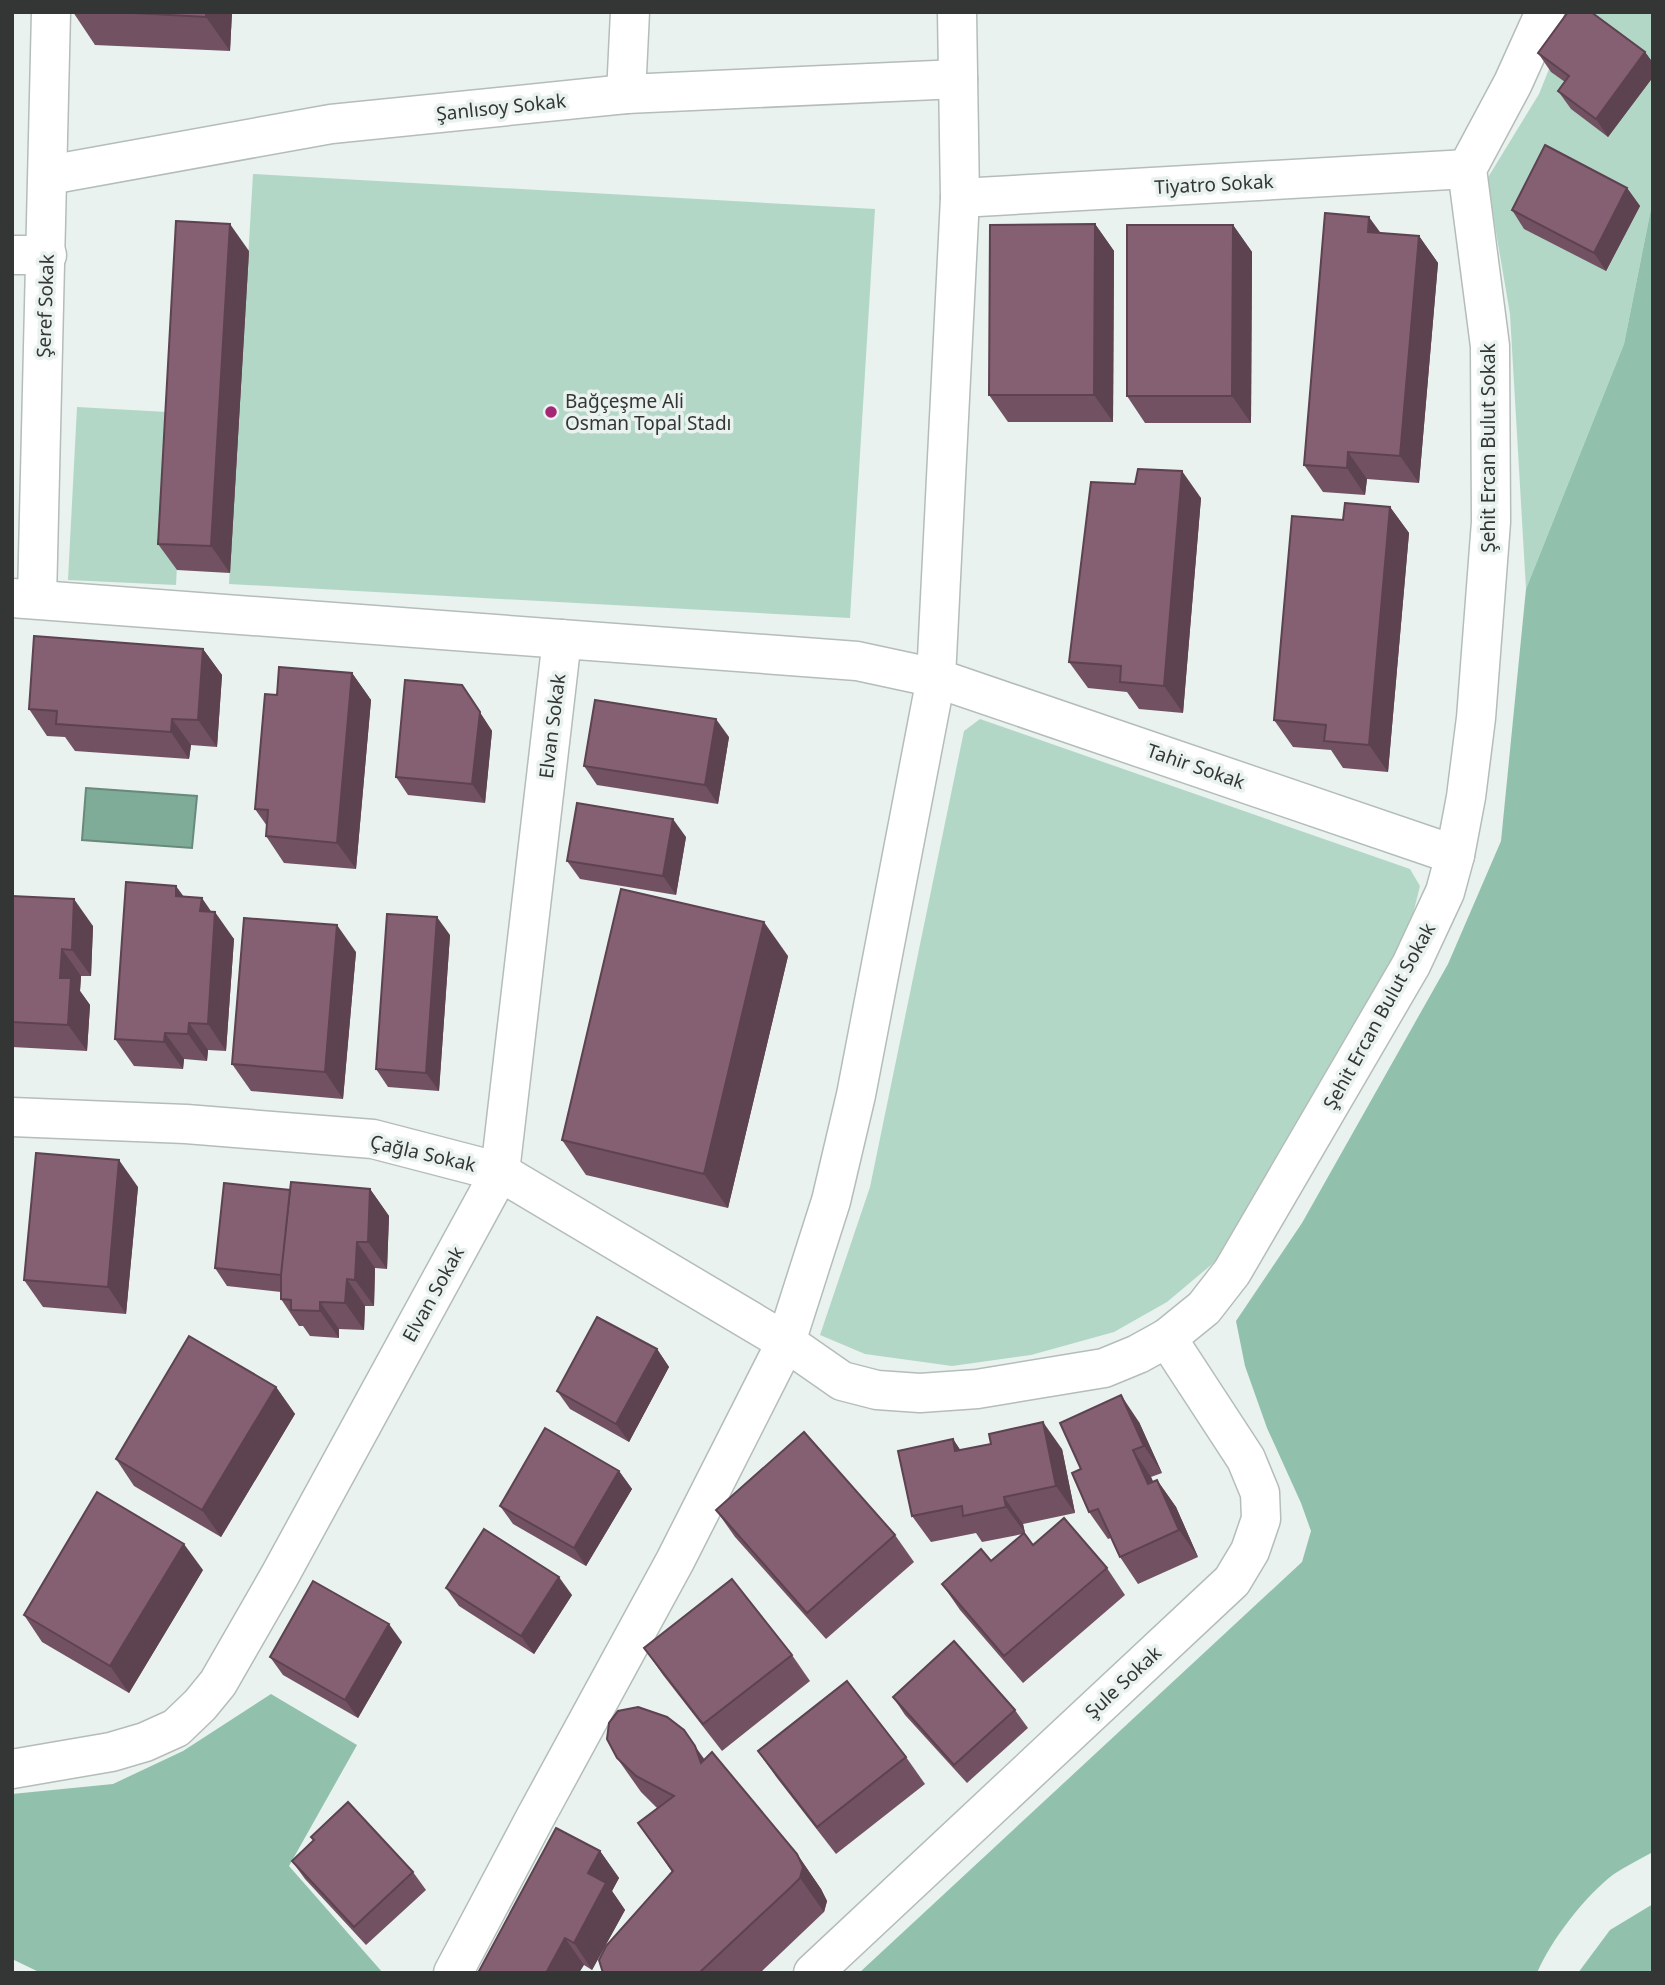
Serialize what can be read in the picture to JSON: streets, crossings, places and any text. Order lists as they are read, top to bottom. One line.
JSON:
{"streets":{"street":["Şanlısoy Sokak","Tiyatro Sokak","Şeref Sokak","Şehit Ercan Bulut Sokak","Elvan Sokak","Tahir Sokak","Çağla Sokak","Şule Sokak"]},"crossings":[["Şanlısoy Sokak","Şeref Sokak"],["Tiyatro Sokak","Şehit Ercan Bulut Sokak"],["Şehit Ercan Bulut Sokak","Tahir Sokak"],["Şehit Ercan Bulut Sokak","Çağla Sokak"],["Şehit Ercan Bulut Sokak","Şule Sokak"],["Elvan Sokak","Çağla Sokak"]],"places":["Bağçeşme Ali Osman Topal Stadı"]}
